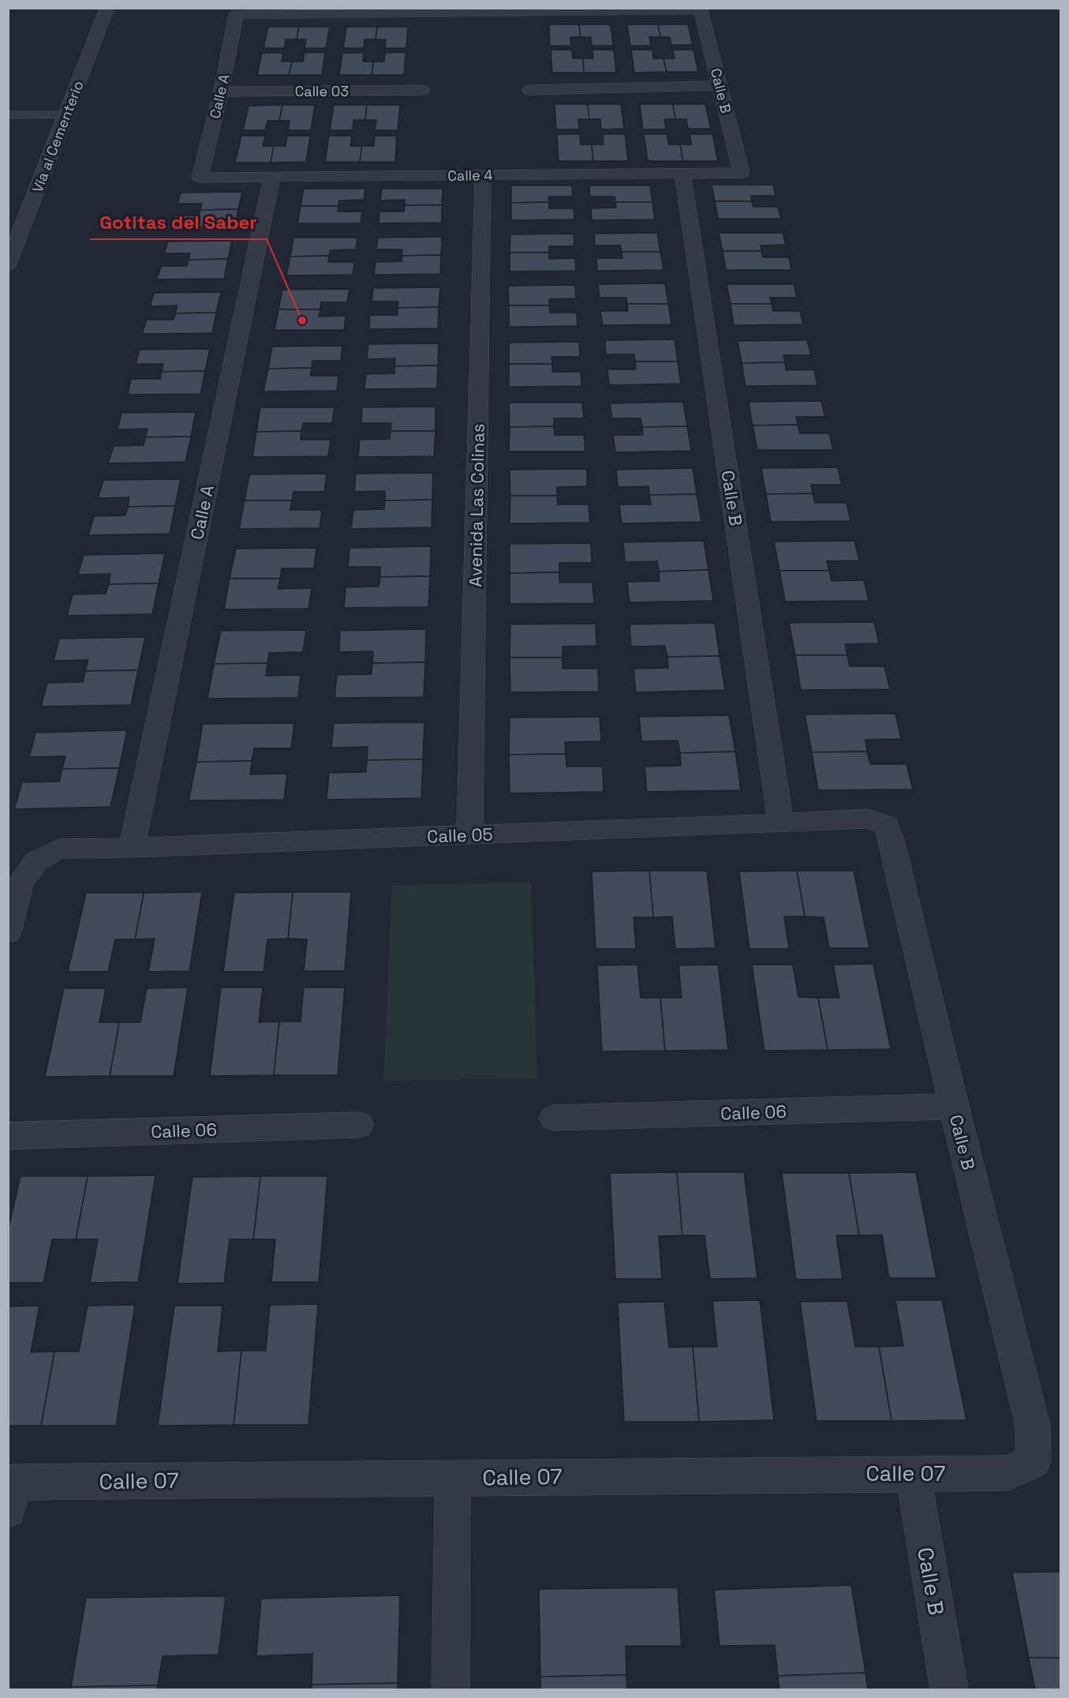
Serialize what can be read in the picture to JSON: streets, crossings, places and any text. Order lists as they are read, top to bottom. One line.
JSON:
{"streets":{"street":["Calle 03","Calle B","Calle A","Vía al Cementerio","Calle 4","Avenida Las Colinas","Calle 05","Calle 06","Calle 07"]},"crossings":[["Calle 03","Calle A"],["Calle B","Calle 4"],["Calle B","Calle 05"],["Calle B","Calle 06"],["Calle B","Calle 07"],["Calle A","Calle 4"],["Calle A","Calle 05"],["Calle 4","Avenida Las Colinas"],["Avenida Las Colinas","Calle 05"]],"places":["Gotitas del Saber"]}
